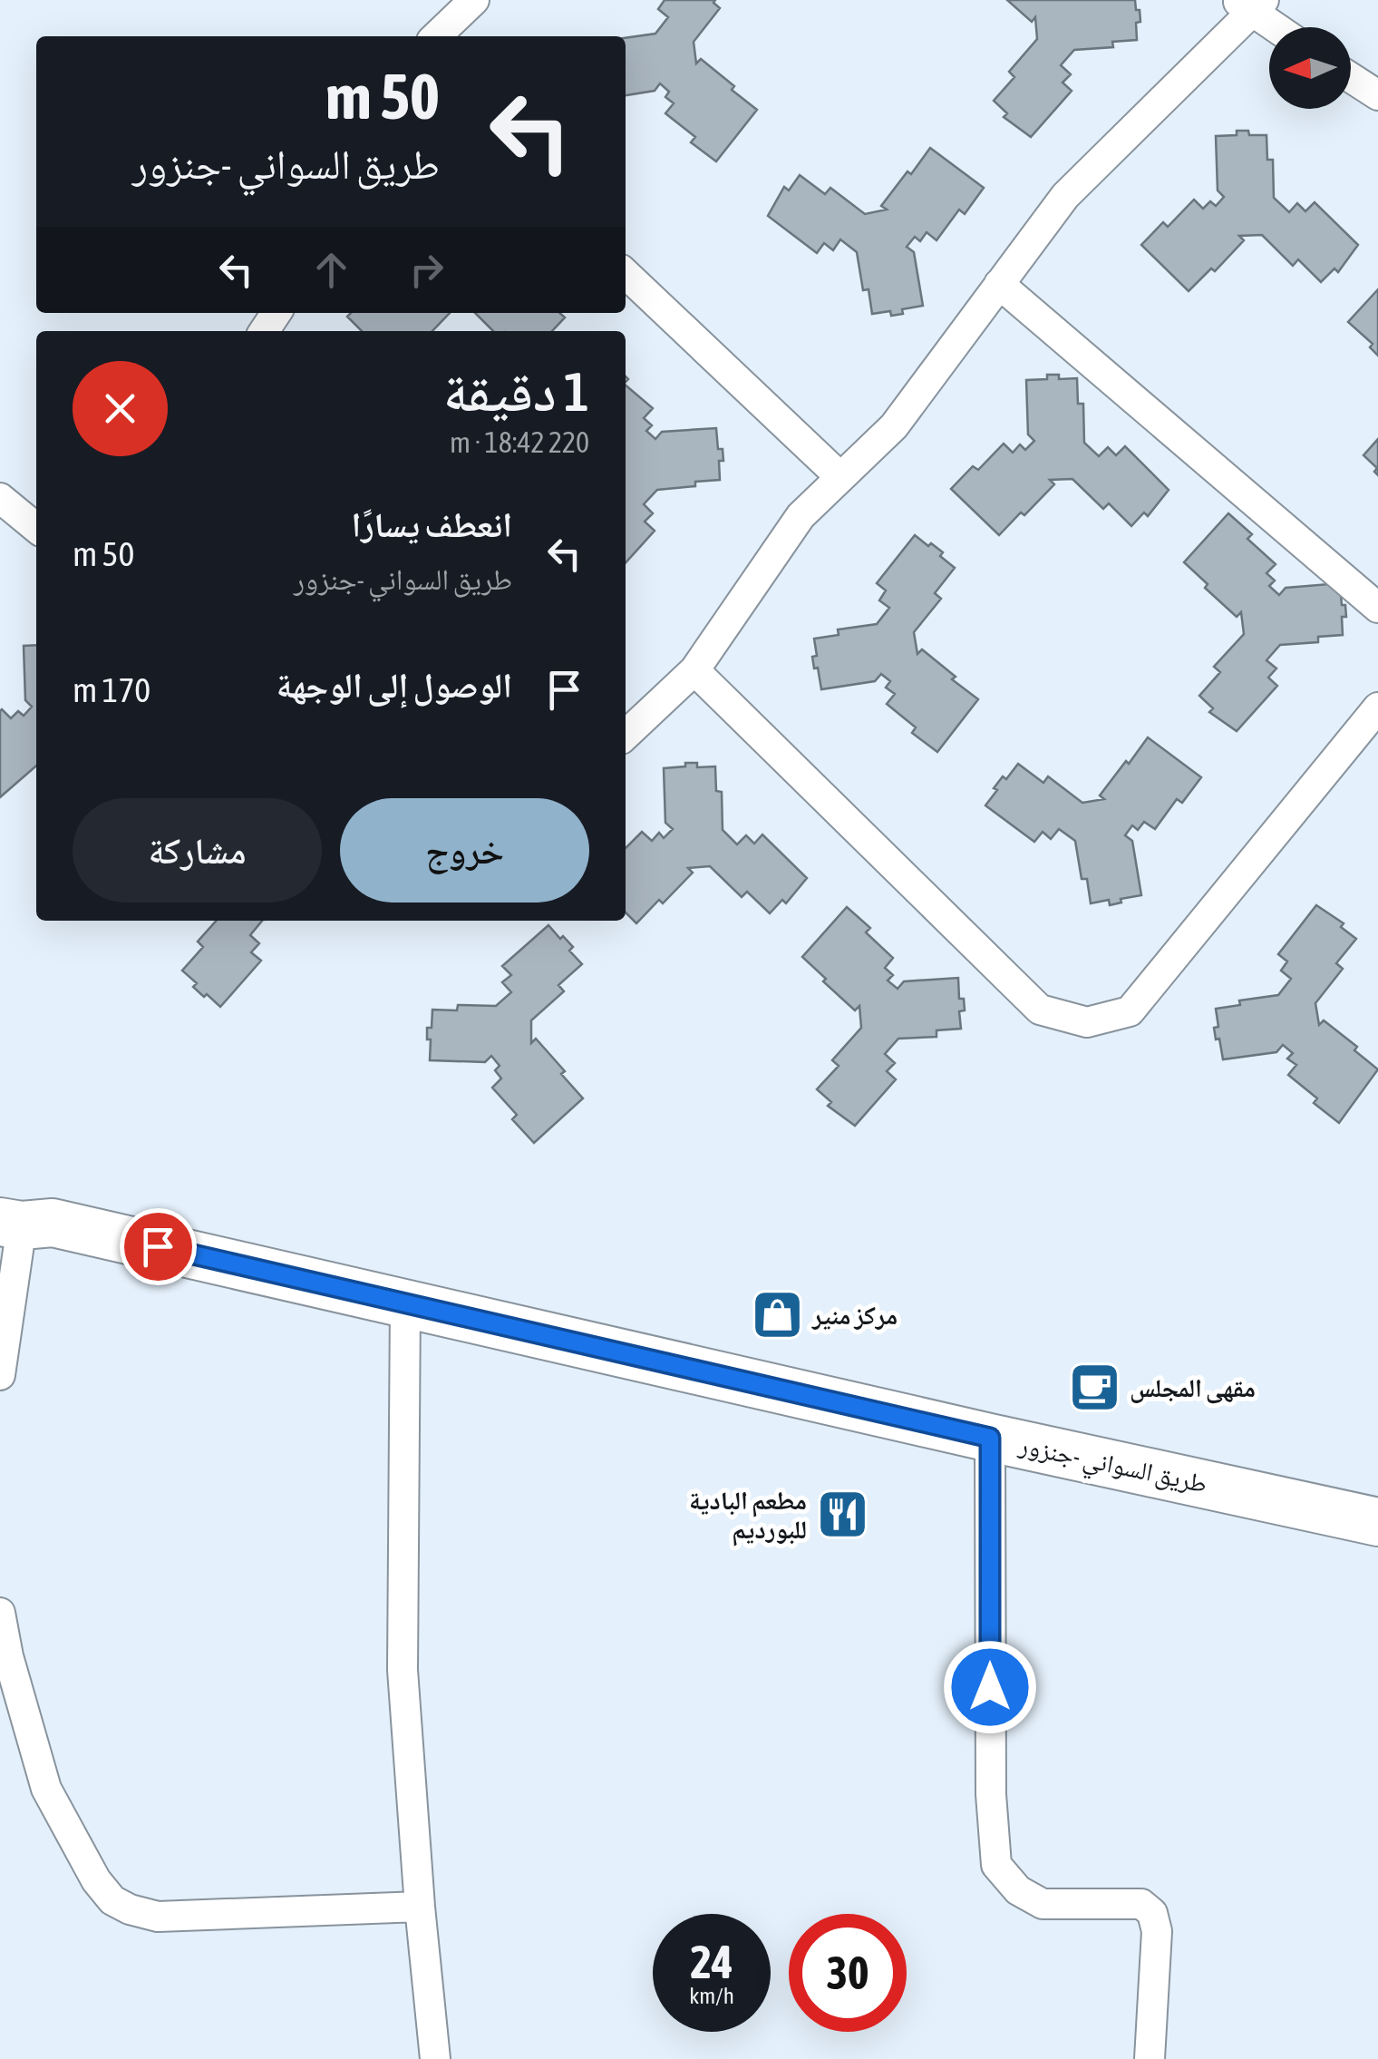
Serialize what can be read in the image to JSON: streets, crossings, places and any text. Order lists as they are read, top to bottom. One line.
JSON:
{"streets":{"main road":["طريق السواني -جنزور"]},"places":{"shop":["مركز منير"],"cafe":["مقهى المجلس"],"restaurant":["مطعم البادية للبورديم"]},"north":"left","page":{"turn":["50 m","طريق السواني -جنزور"],"heading":["1 دقيقة","220 m · 18:42"],"list":[{"name":"انعطف يسارًا","note":"طريق السواني -جنزور","value":"50 m"},{"name":"الوصول إلى الوجهة","value":"170 m"}],"buttons":["خروج","مشاركة"],"speed":"24 km/h","limit":"30"}}
